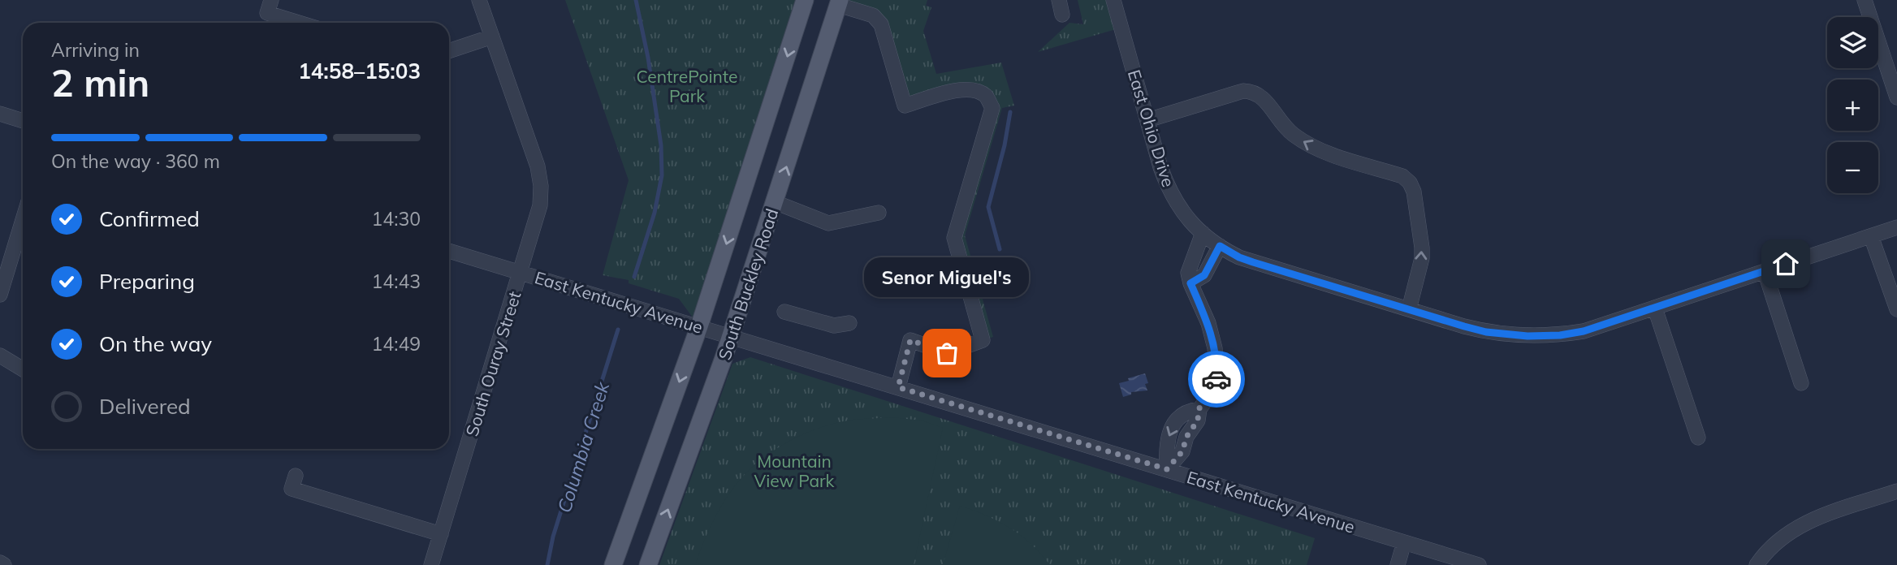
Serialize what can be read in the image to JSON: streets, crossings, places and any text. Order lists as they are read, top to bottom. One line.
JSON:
{"streets":{"main road":["South Buckley Road"],"street":["East Ohio Drive","East Kentucky Avenue","South Ouray Street"]},"crossings":[["South Buckley Road","East Kentucky Avenue"],["East Kentucky Avenue","South Ouray Street"]],"water":["Columbia Creek"],"parks":["CentrePointe Park","Mountain View Park"],"places":["Senor Miguel's"],"page":{"map_buttons":["+","−"],"heading":["2 min","Arriving in","14:58–15:03"],"bar":"On the way · 360 m","list":[["Confirmed","14:30"],["Preparing","14:43"],["On the way","14:49"],"Delivered"],"bubble":"Senor Miguel's"}}
